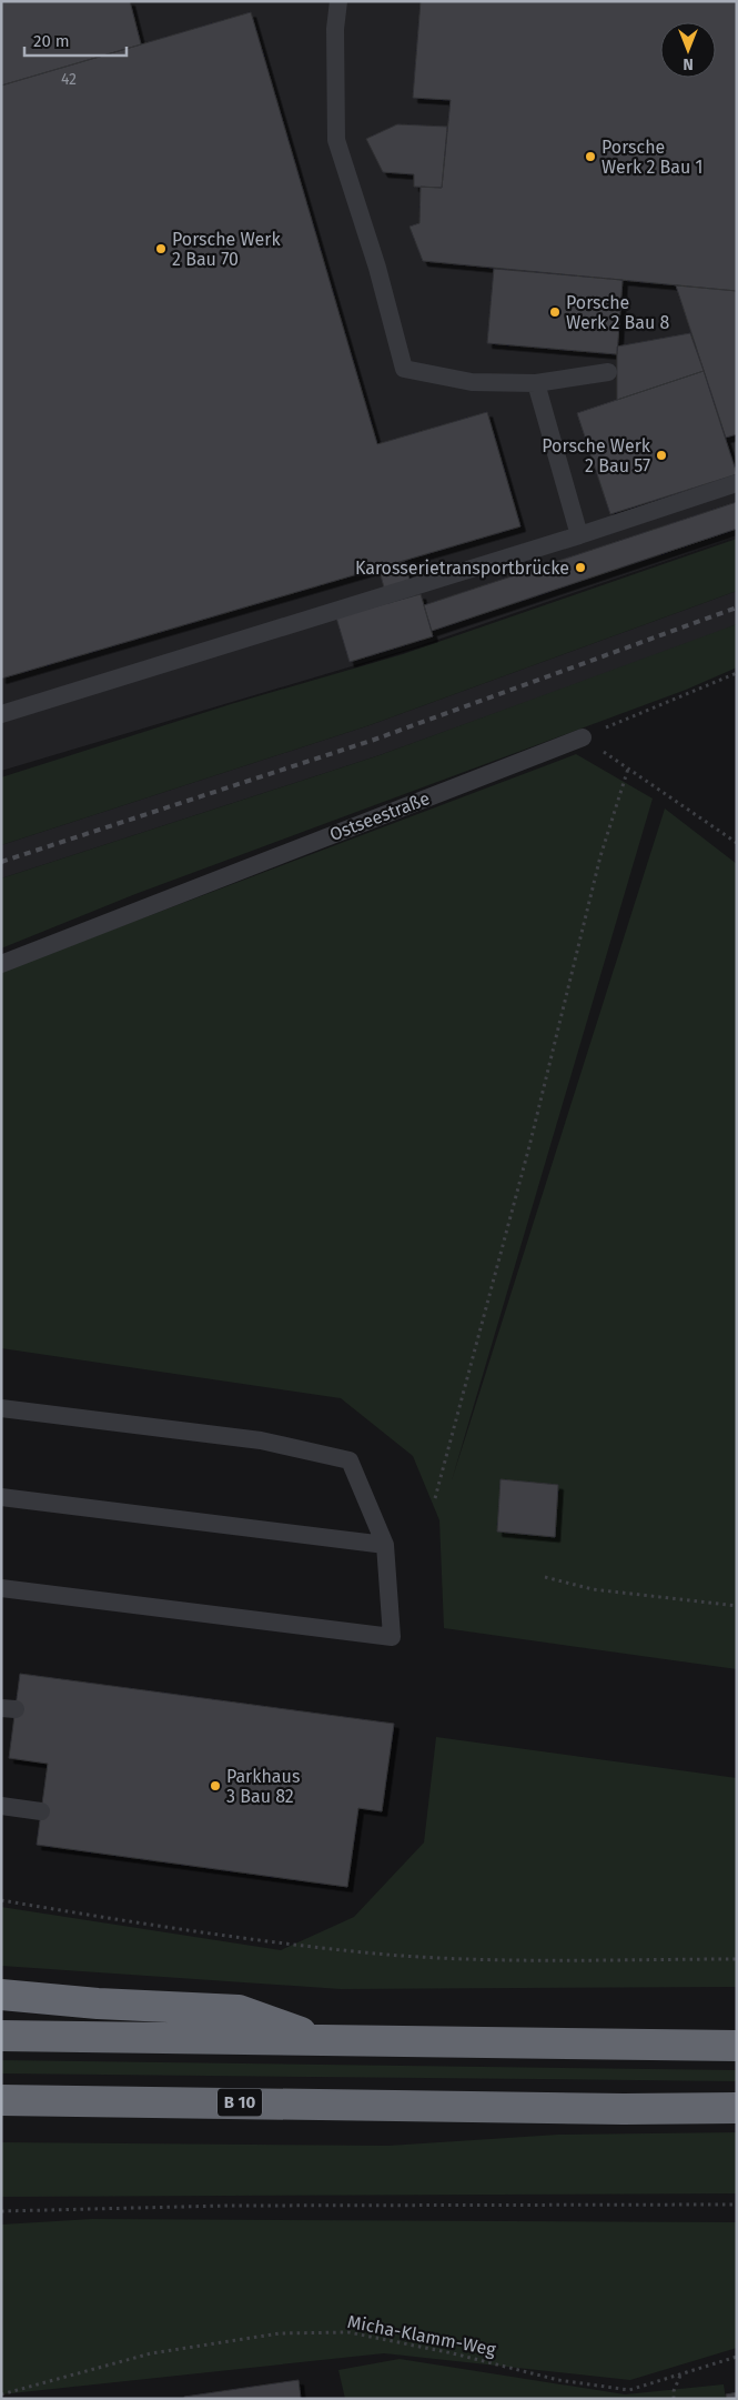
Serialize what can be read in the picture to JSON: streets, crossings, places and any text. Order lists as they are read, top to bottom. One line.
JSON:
{"streets":{"highway":["B 10"],"lane":["Ostseestraße"],"path":["Micha-Klamm-Weg"]},"places":["Porsche Werk 2 Bau 1","Porsche Werk 2 Bau 70","Porsche Werk 2 Bau 8","Porsche Werk 2 Bau 57","Karosserietransportbrücke","Parkhaus 3 Bau 82"],"house_numbers":["42"],"scale_bar":"20 m","north":"bottom"}
